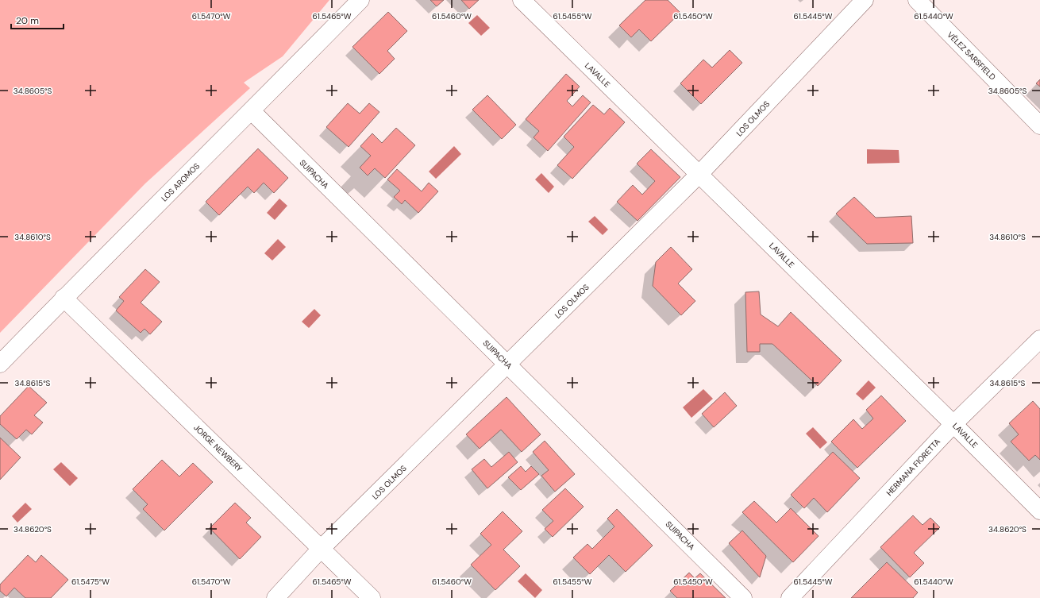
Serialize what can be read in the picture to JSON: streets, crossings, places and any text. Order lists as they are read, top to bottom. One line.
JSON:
{"streets":{"street":["VÉLEZ SARSFIELD","LAVALLE","LOS OLMOS","SUIPACHA","LOS AROMOS","JORGE NEWBERY","HERMANA FIORETTA"]},"crossings":[["LAVALLE","LOS OLMOS"],["LAVALLE","HERMANA FIORETTA"],["LOS OLMOS","SUIPACHA"],["LOS OLMOS","JORGE NEWBERY"],["SUIPACHA","LOS AROMOS"],["LOS AROMOS","JORGE NEWBERY"]],"scale_bar":"20 m","coordinates":["61.5470°W","61.5465°W","61.5460°W","61.5455°W","61.5450°W","61.5445°W","61.5440°W","34.8605°S","34.8610°S","34.8615°S","34.8620°S","61.5475°W"]}
